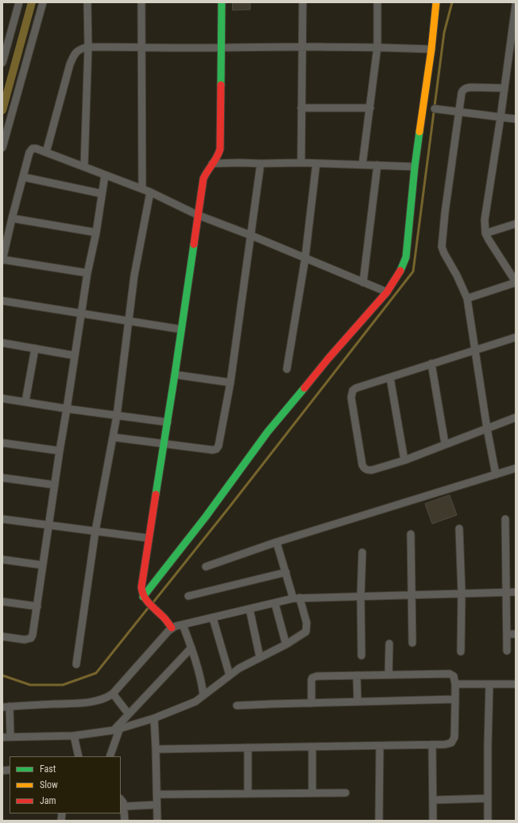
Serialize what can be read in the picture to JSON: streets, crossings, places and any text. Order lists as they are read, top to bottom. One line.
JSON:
{"legend":["Fast","Slow","Jam"]}
